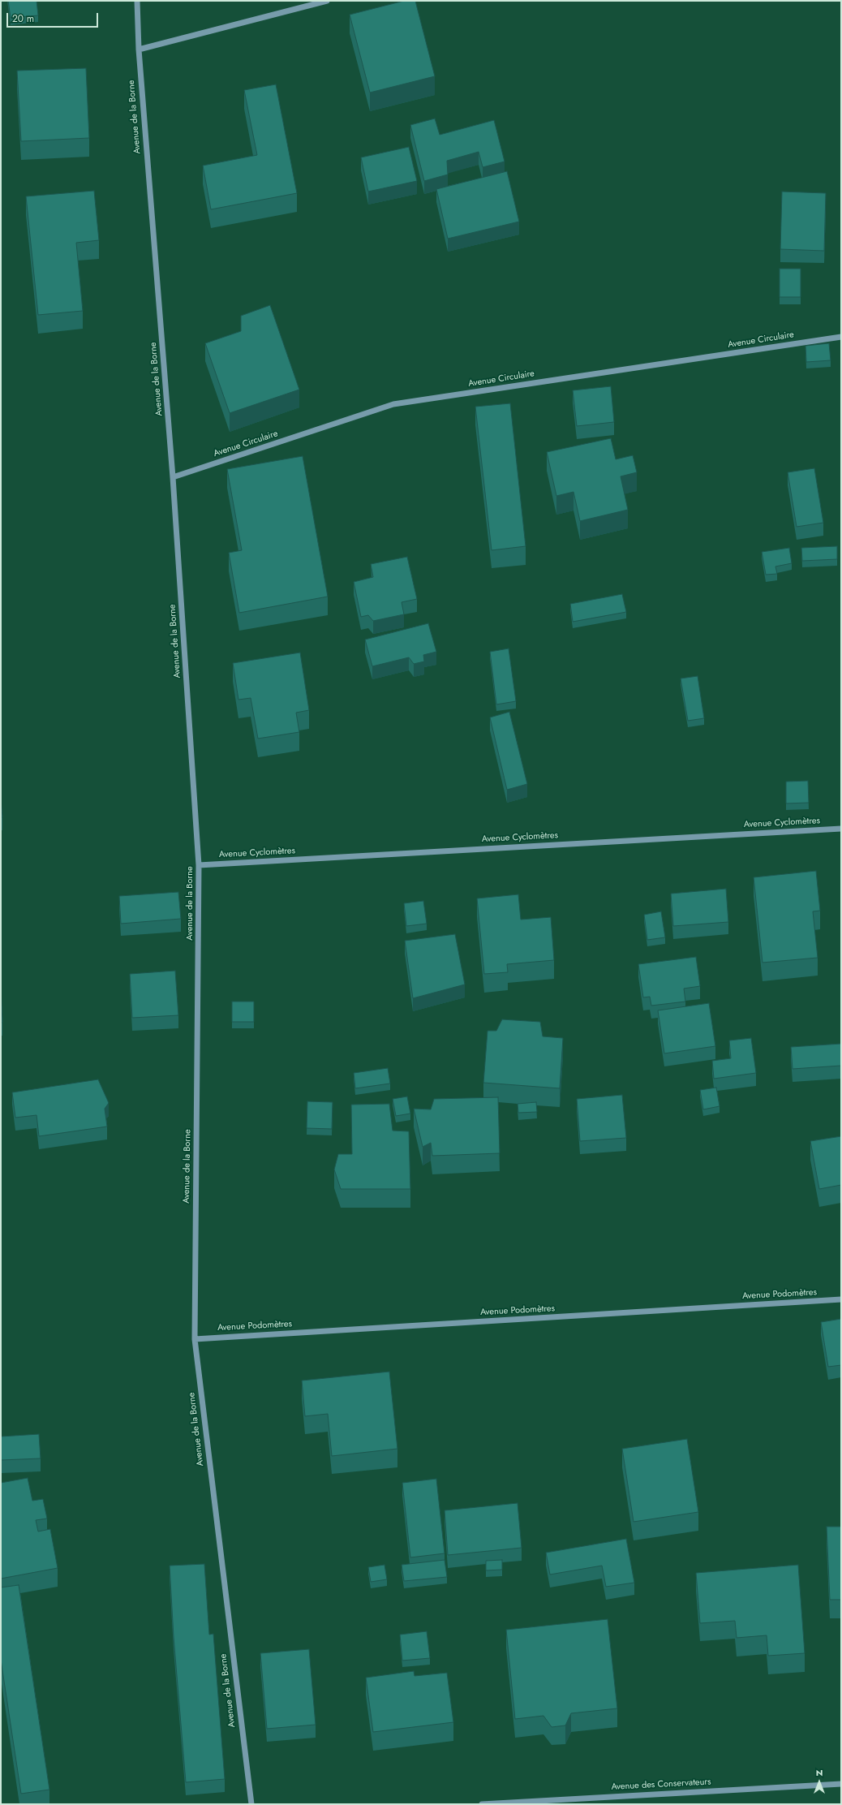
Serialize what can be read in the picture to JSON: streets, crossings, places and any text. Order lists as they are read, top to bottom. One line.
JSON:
{"streets":{"street":["Avenue de la Borne","Avenue Circulaire","Avenue Cyclomètres","Avenue Podomètres","Avenue des Conservateurs"]},"crossings":[["Avenue de la Borne","Avenue Circulaire"],["Avenue de la Borne","Avenue Cyclomètres"],["Avenue de la Borne","Avenue Podomètres"]],"scale_bar":"20 m","north":"top"}
